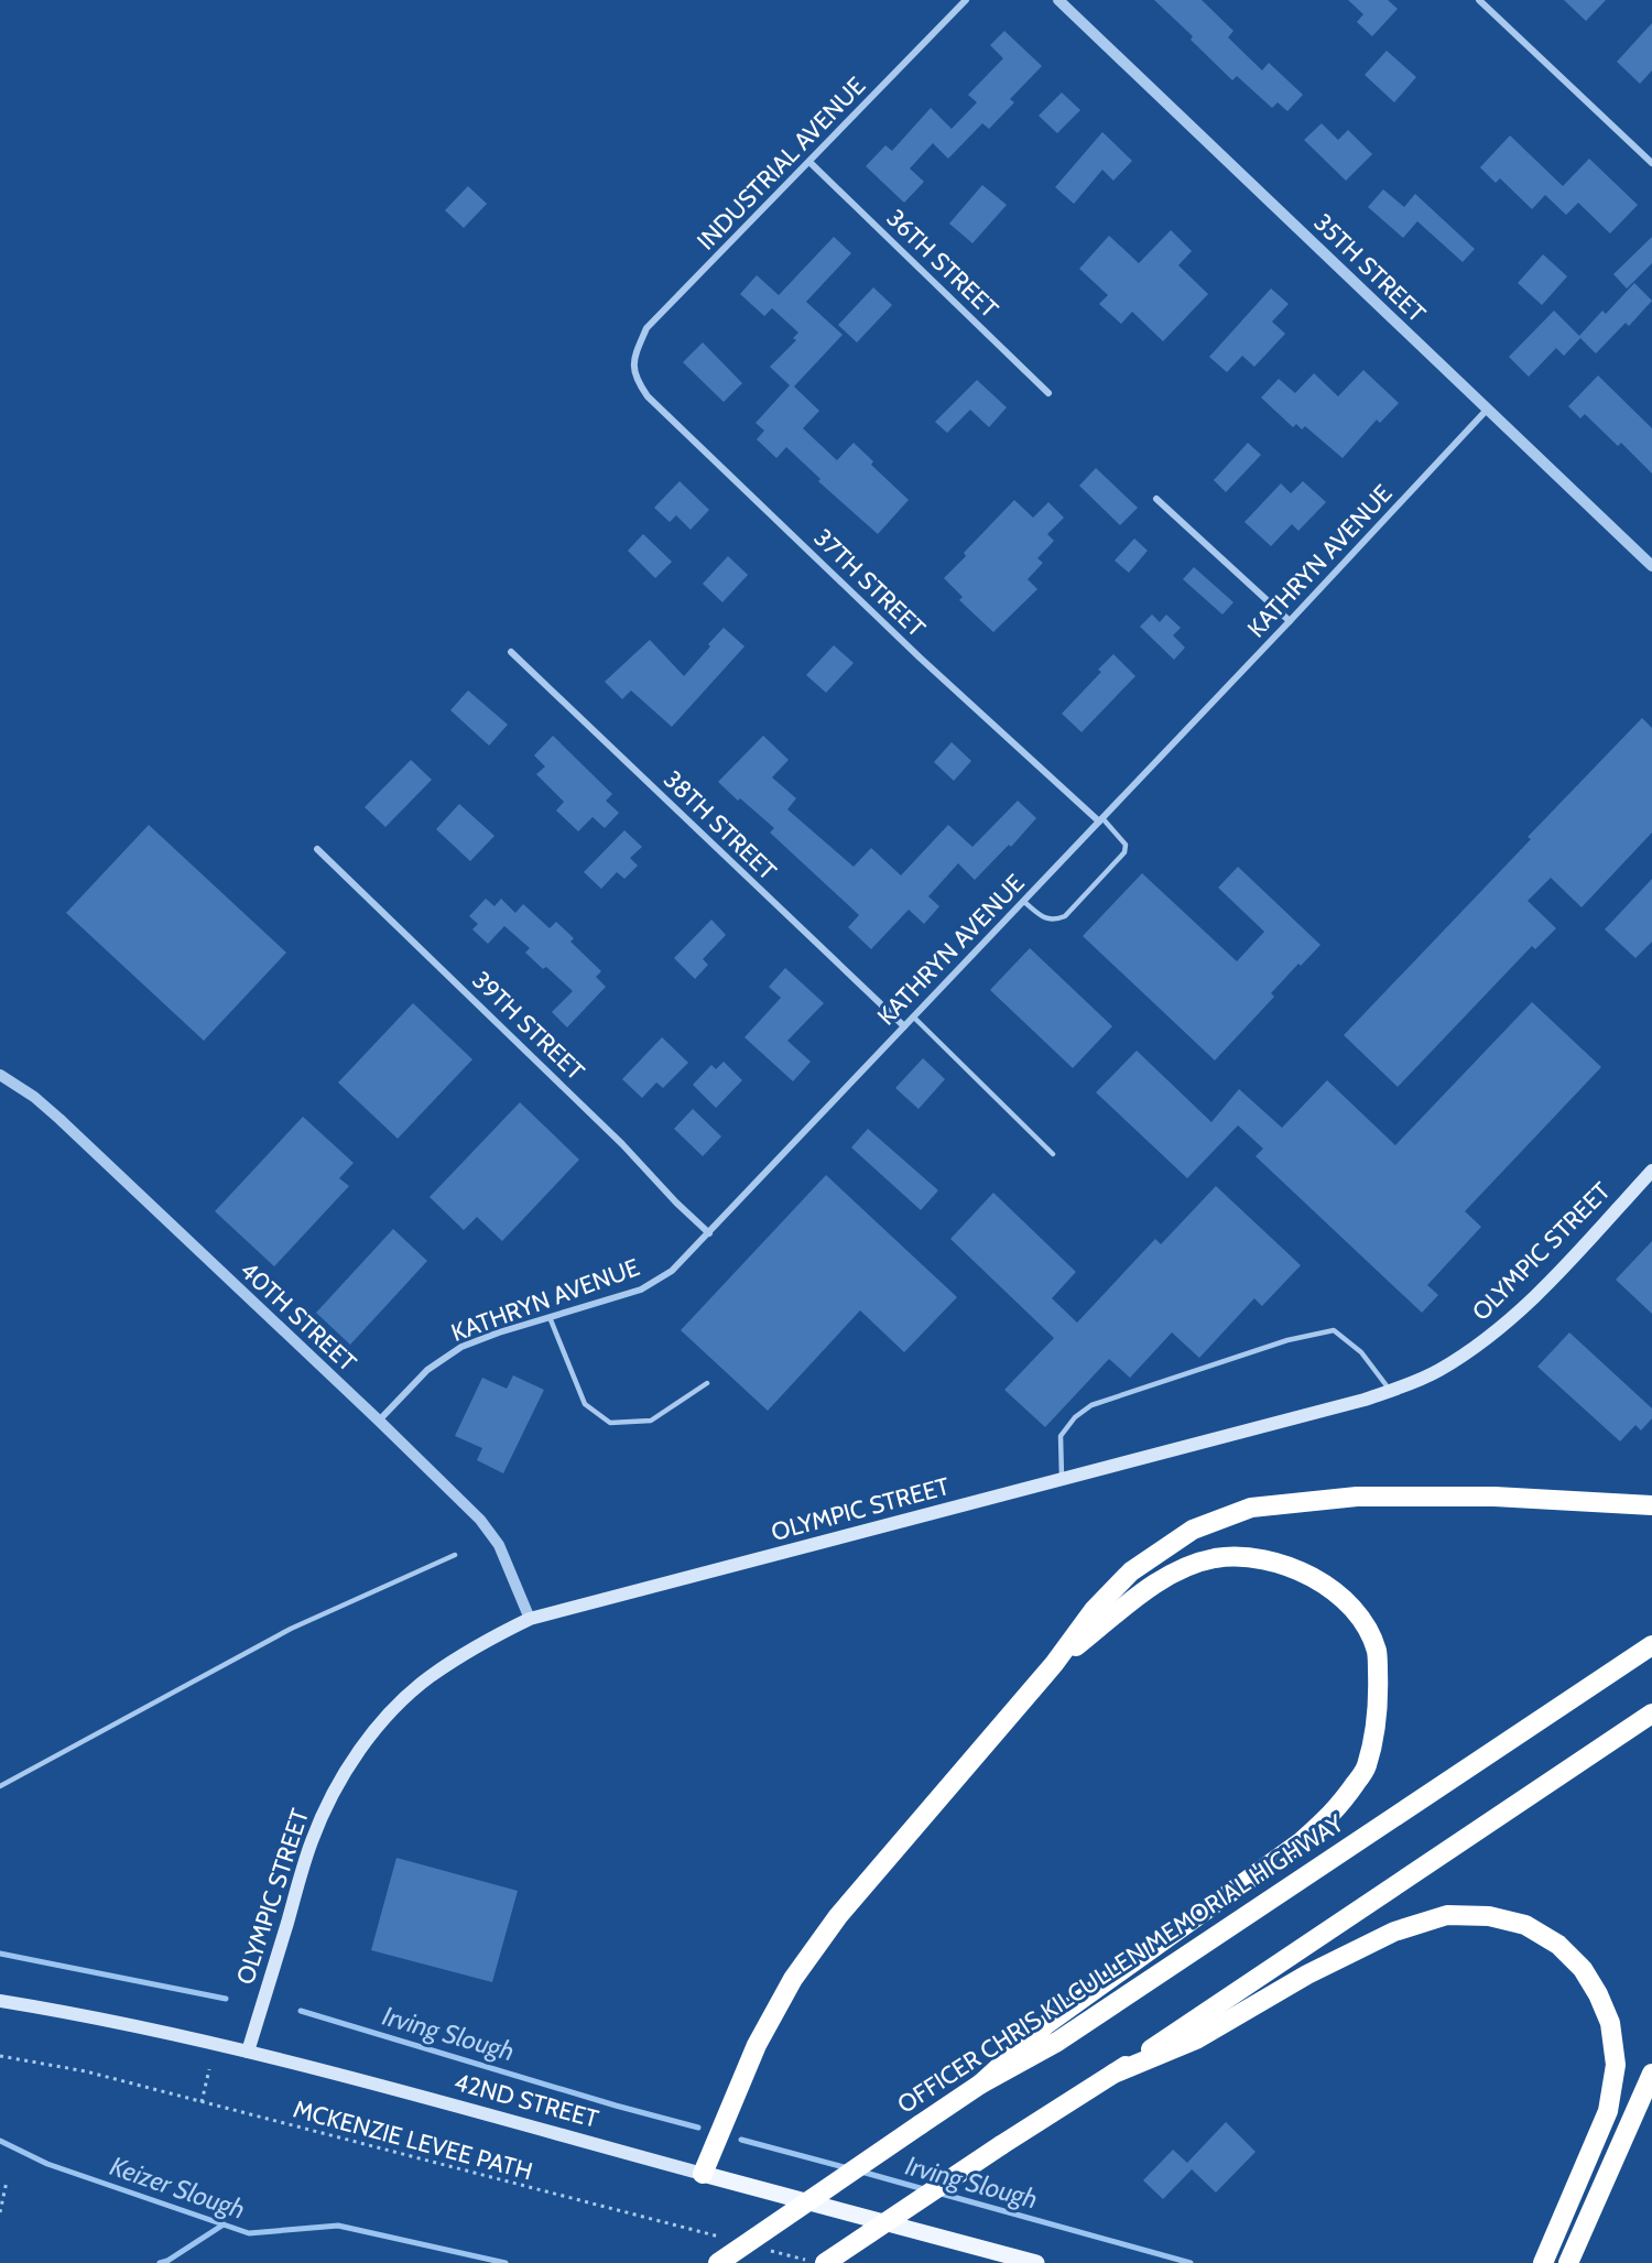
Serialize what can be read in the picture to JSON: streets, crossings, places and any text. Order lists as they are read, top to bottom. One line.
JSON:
{"streets":{"highway":["OFFICER CHRIS KILCULLEN MEMORIAL HIGHWAY"],"main road":["OLYMPIC STREET","42ND STREET"],"street":["INDUSTRIAL AVENUE","36TH STREET","35TH STREET","KATHRYN AVENUE","37TH STREET","38TH STREET","39TH STREET","40TH STREET"],"path":["MCKENZIE LEVEE PATH"]},"crossings":[["INDUSTRIAL AVENUE","36TH STREET"],["INDUSTRIAL AVENUE","37TH STREET"],["35TH STREET","KATHRYN AVENUE"],["KATHRYN AVENUE","37TH STREET"],["KATHRYN AVENUE","38TH STREET"],["KATHRYN AVENUE","39TH STREET"],["KATHRYN AVENUE","40TH STREET"],["OLYMPIC STREET","40TH STREET"],["OLYMPIC STREET","42ND STREET"]],"water":["Irving Slough","Keizer Slough"]}
